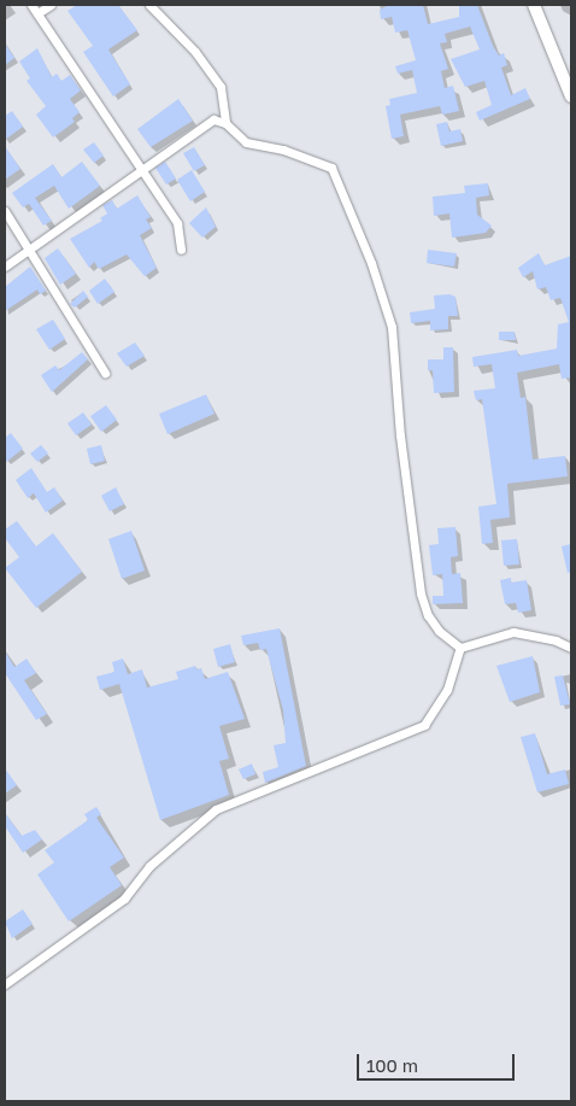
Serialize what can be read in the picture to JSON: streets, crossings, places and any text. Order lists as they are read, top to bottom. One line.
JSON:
{"scale_bar":"100 m"}
